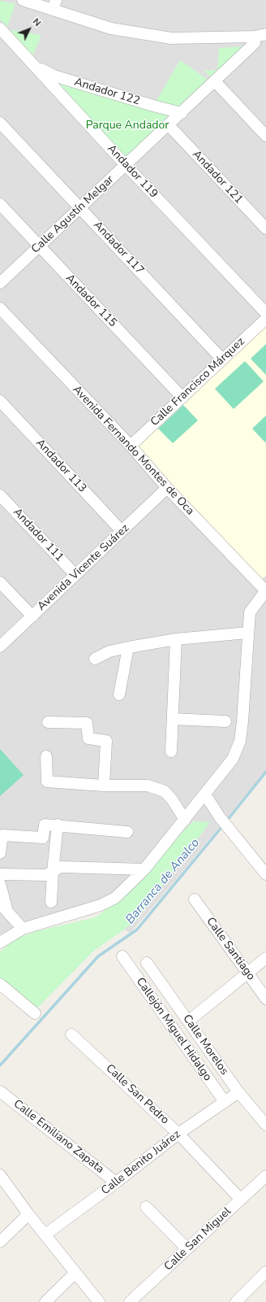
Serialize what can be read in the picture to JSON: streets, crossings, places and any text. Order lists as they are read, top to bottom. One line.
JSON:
{"streets":{"street":["Andador 122","Andador 119","Andador 121","Calle Agustín Melgar","Andador 117","Andador 115","Calle Francisco Márquez","Avenida Fernando Montes de Oca","Andador 113","Andador 111","Avenida Vicente Suárez","Calle Santiago","Callejón Miguel Hidalgo","Calle Morelos","Calle San Pedro","Calle Emiliano Zapata","Calle Benito Juárez","Calle San Miguel"]},"crossings":[["Andador 122","Andador 119"],["Andador 122","Calle Agustín Melgar"],["Andador 119","Calle Agustín Melgar"],["Andador 121","Calle Agustín Melgar"],["Calle Agustín Melgar","Andador 117"],["Calle Agustín Melgar","Andador 115"],["Andador 117","Calle Francisco Márquez"],["Andador 115","Calle Francisco Márquez"],["Calle Francisco Márquez","Avenida Fernando Montes de Oca"],["Avenida Fernando Montes de Oca","Avenida Vicente Suárez"],["Andador 113","Avenida Vicente Suárez"],["Andador 111","Avenida Vicente Suárez"],["Callejón Miguel Hidalgo","Calle Benito Juárez"],["Calle Morelos","Calle Benito Juárez"],["Calle San Pedro","Calle Benito Juárez"],["Calle San Pedro","Calle San Miguel"],["Calle Emiliano Zapata","Calle Benito Juárez"]],"water":["Barranca de Analco"],"parks":["Parque Andador"],"north":"top right"}
